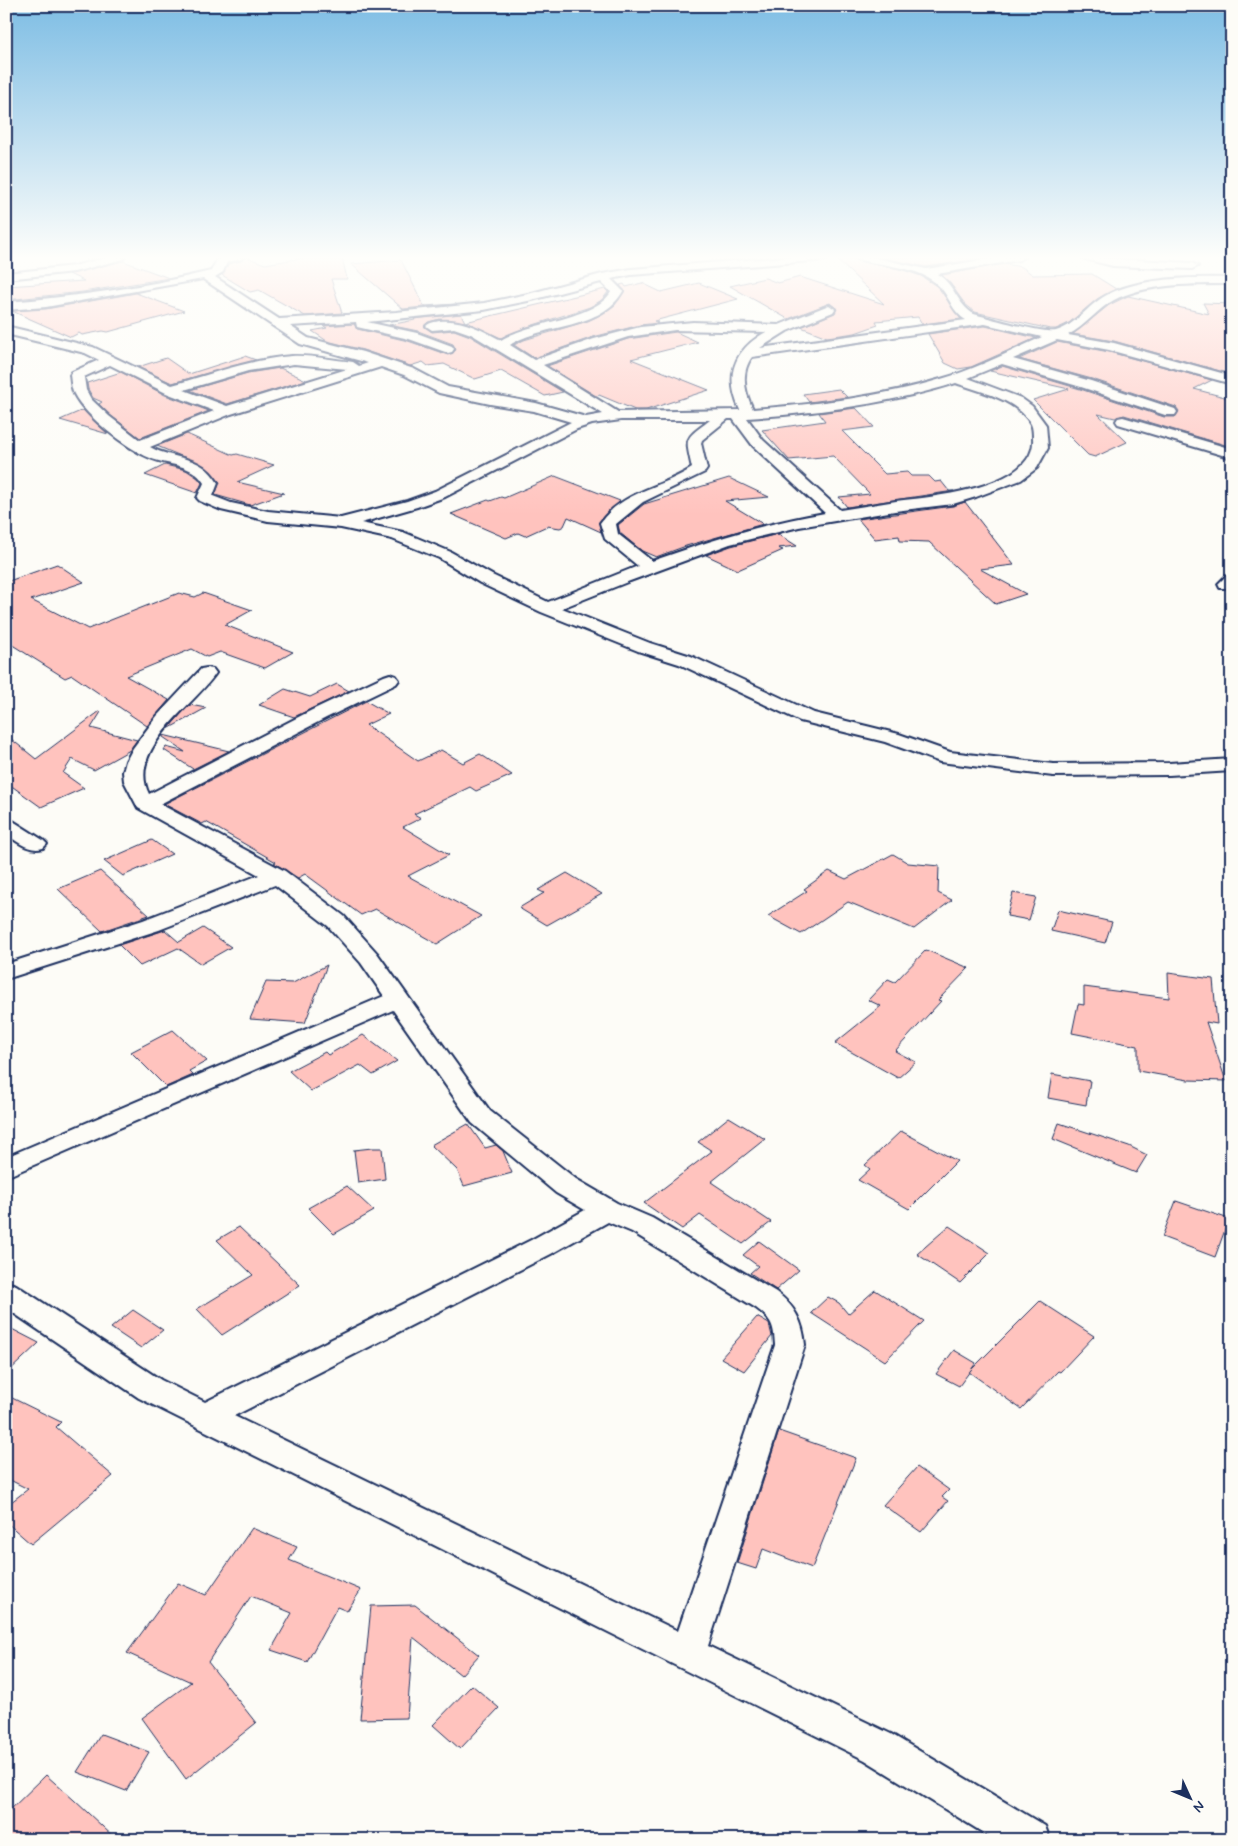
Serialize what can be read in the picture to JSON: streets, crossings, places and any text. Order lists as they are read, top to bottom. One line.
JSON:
{"north":"bottom right"}
